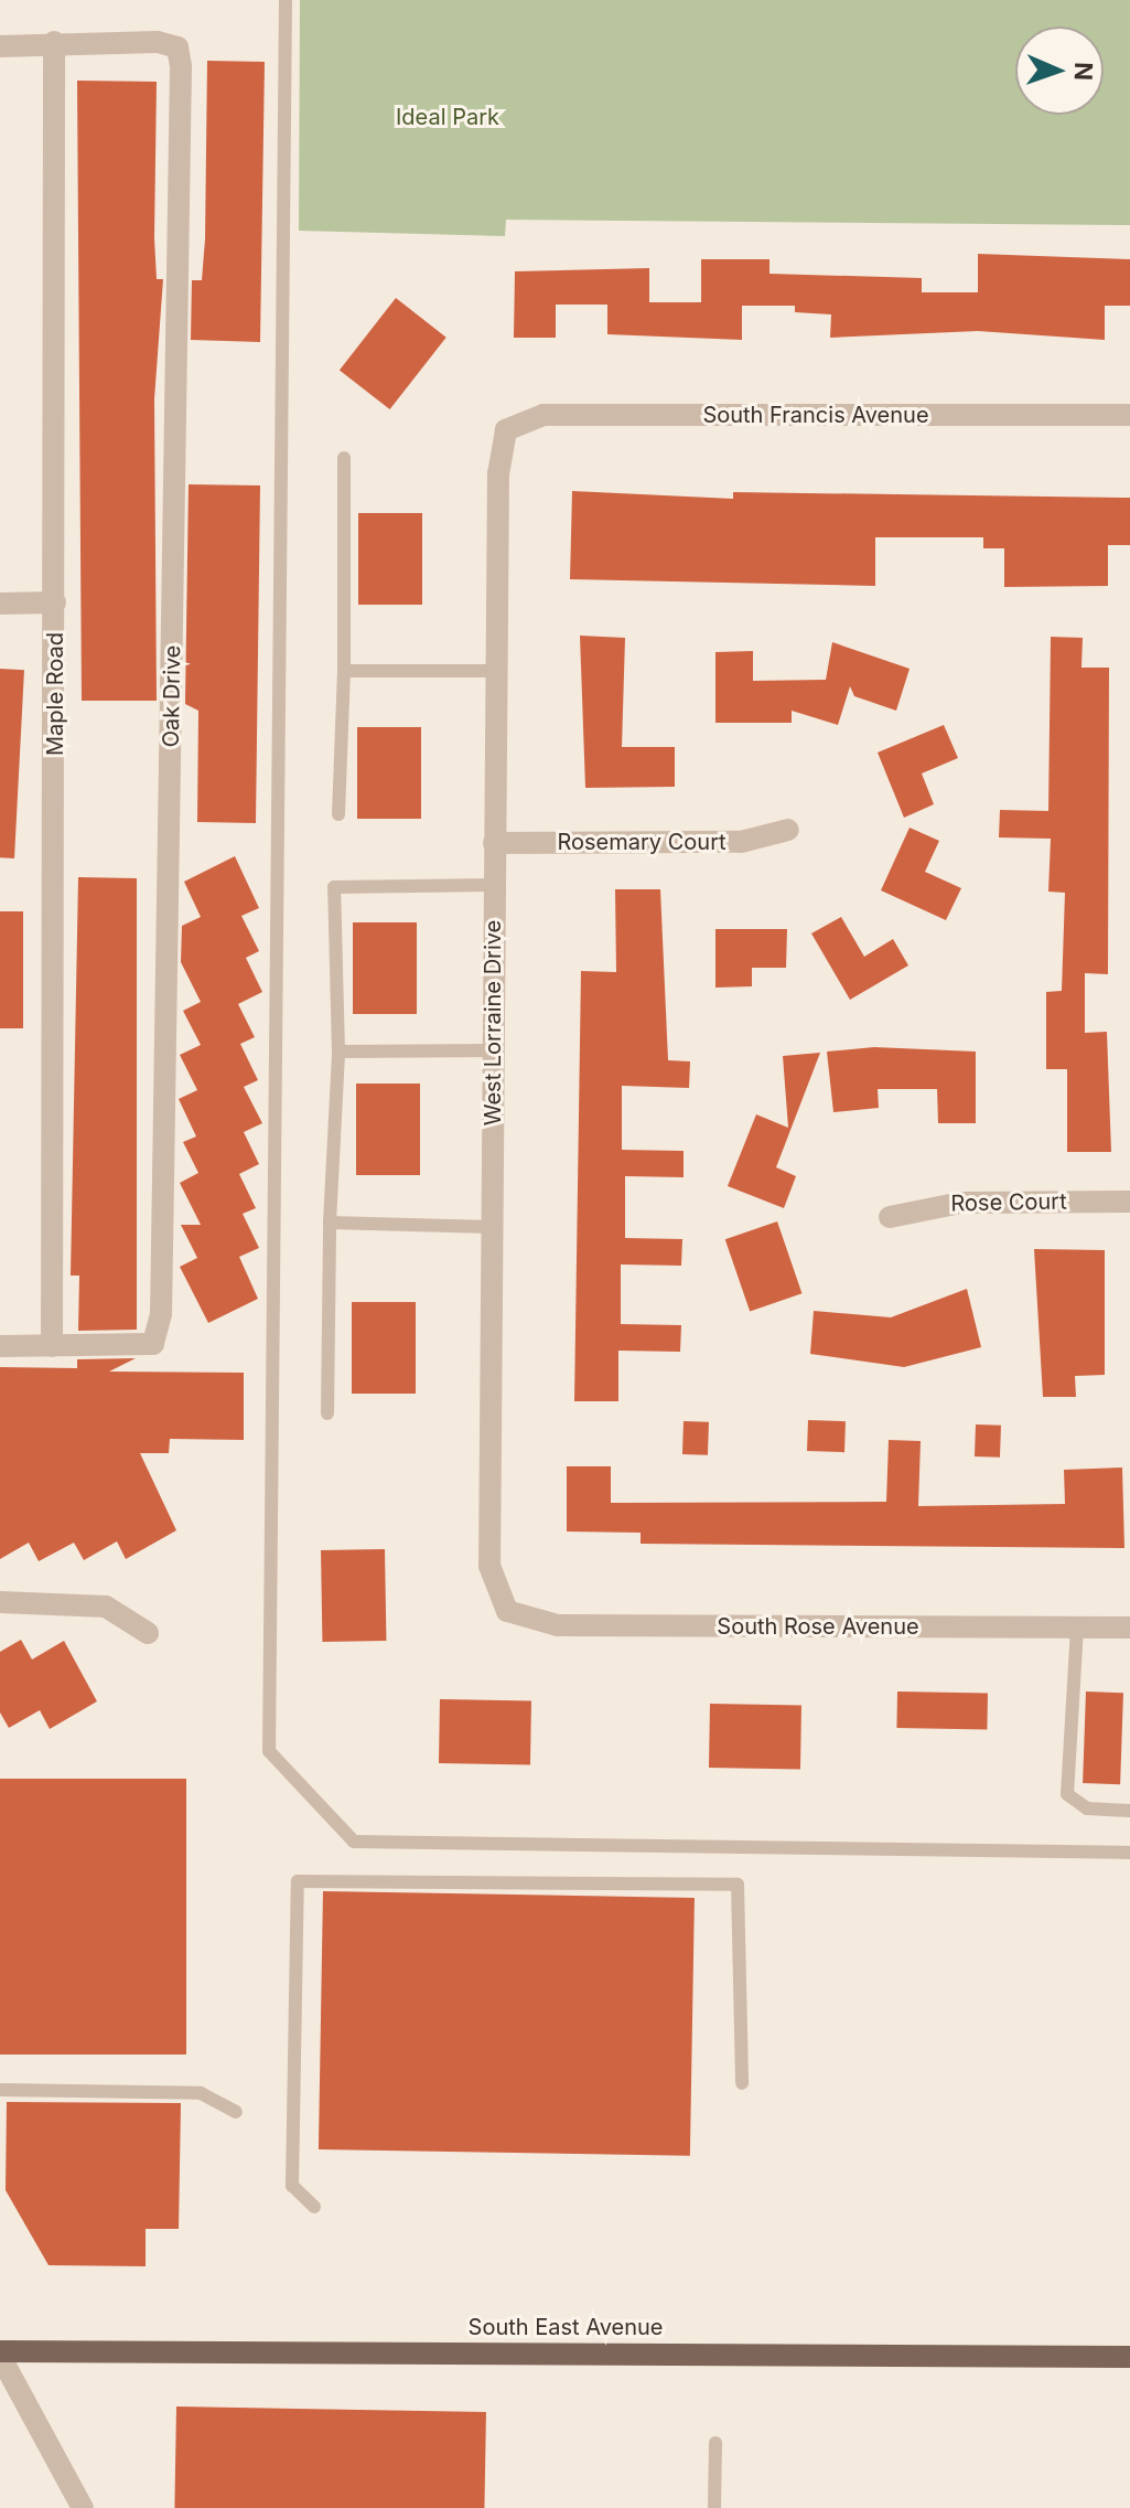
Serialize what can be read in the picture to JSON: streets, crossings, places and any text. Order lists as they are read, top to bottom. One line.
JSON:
{"streets":{"main road":["South East Avenue"],"street":["South Francis Avenue","Maple Road","Oak Drive","Rosemary Court","West Lorraine Drive","Rose Court","South Rose Avenue"]},"crossings":[["South Francis Avenue","West Lorraine Drive"],["Maple Road","Oak Drive"],["Rosemary Court","West Lorraine Drive"],["West Lorraine Drive","South Rose Avenue"]],"parks":["Ideal Park"],"north":"right"}
